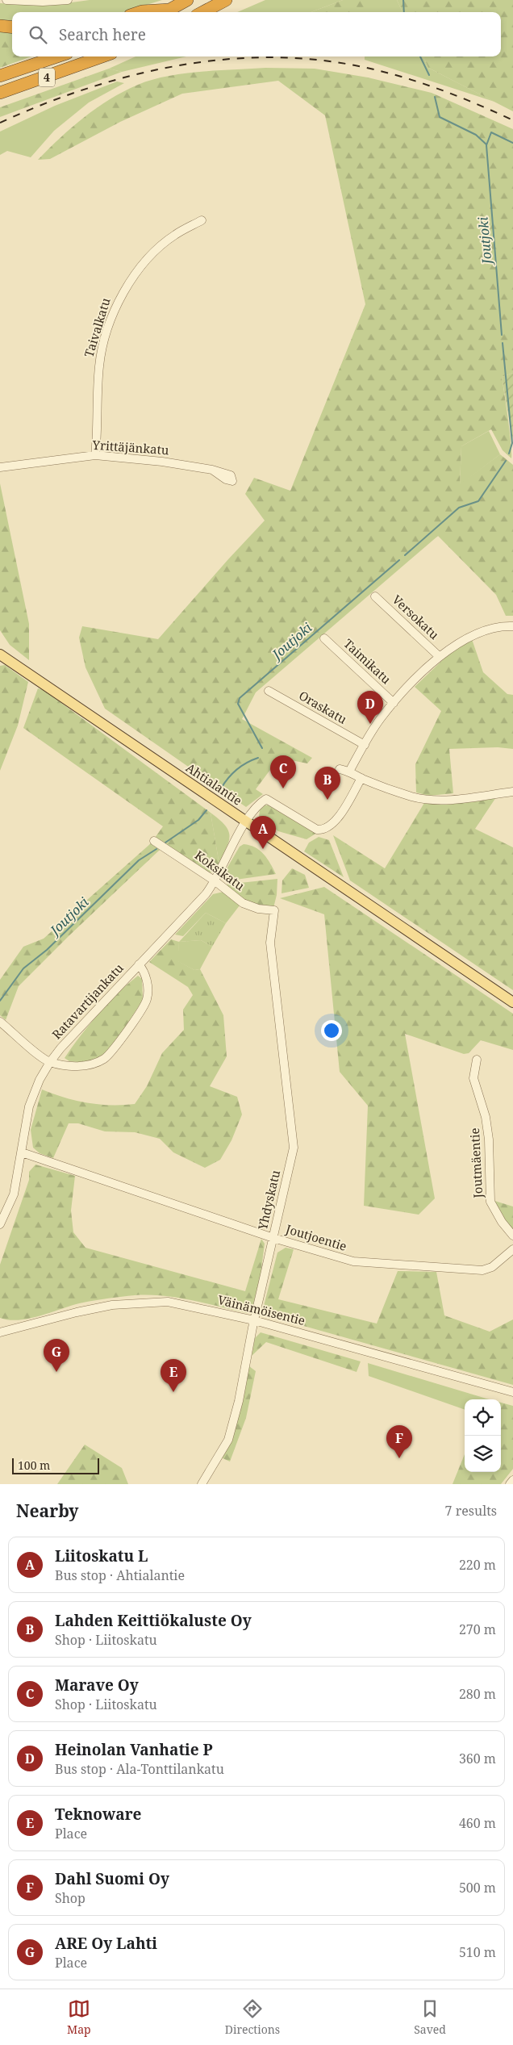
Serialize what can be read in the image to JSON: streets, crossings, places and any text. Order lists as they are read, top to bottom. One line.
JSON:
{"streets":{"highway":["4"],"main road":["Ahtialantie"],"street":["Taivalkatu","Yrittäjänkatu","Versokatu","Taimikatu","Oraskatu","Koksikatu","Ratavartijankatu","Joutmäentie","Yhdyskatu","Joutjoentie","Väinämöisentie"]},"crossings":[["Taivalkatu","Yrittäjänkatu"],["Ahtialantie","Ratavartijankatu"],["Koksikatu","Ratavartijankatu"],["Koksikatu","Yhdyskatu"],["Ratavartijankatu","Joutjoentie"],["Yhdyskatu","Joutjoentie"],["Yhdyskatu","Väinämöisentie"]],"water":["Joutjoki"],"scale_bar":"100 m","page":{"search":"Search here","pins":["D","C","B","A","G","E","F"],"scale":"100 m","heading":["Nearby","7 results"],"list":[{"mark":"A","name":"Liitoskatu L","note":"Bus stop · Ahtialantie","value":"220 m"},{"mark":"B","name":"Lahden Keittiökaluste Oy","note":"Shop · Liitoskatu","value":"270 m"},{"mark":"C","name":"Marave Oy","note":"Shop · Liitoskatu","value":"280 m"},{"mark":"D","name":"Heinolan Vanhatie P","note":"Bus stop · Ala-Tonttilankatu","value":"360 m"},{"mark":"E","name":"Teknoware","note":"Place","value":"460 m"},{"mark":"F","name":"Dahl Suomi Oy","note":"Shop","value":"500 m"},{"mark":"G","name":"ARE Oy Lahti","note":"Place","value":"510 m"}],"nav":["Map","Directions","Saved"]}}
